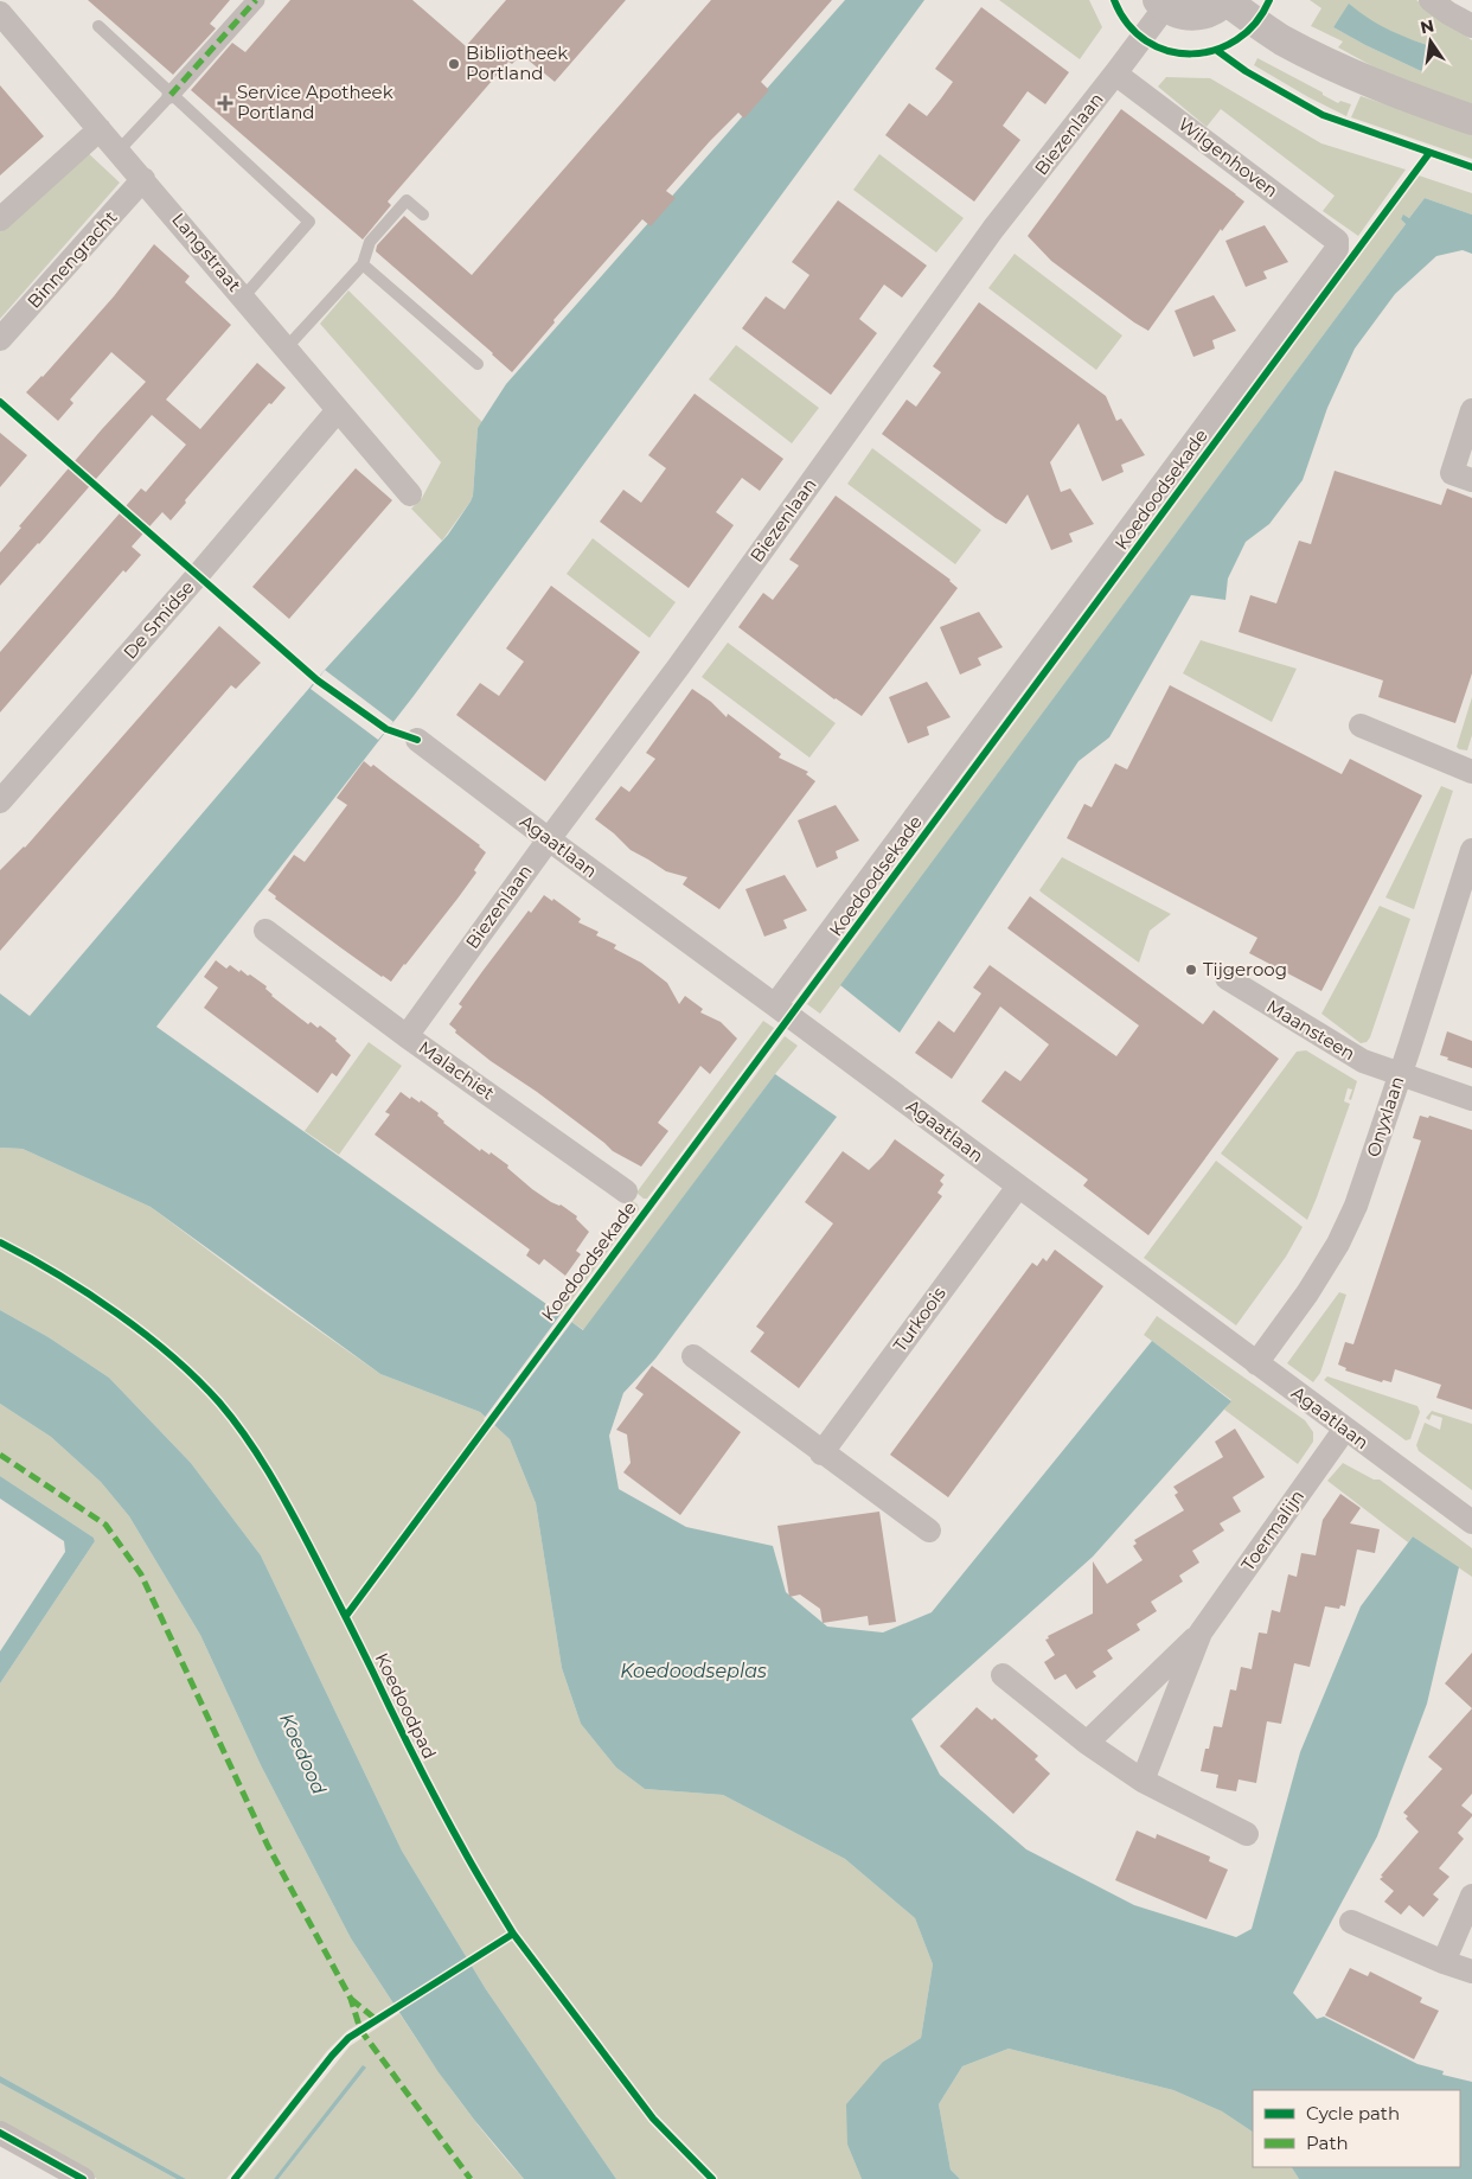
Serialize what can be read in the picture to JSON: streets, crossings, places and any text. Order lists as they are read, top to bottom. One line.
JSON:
{"streets":{"street":["Biezenlaan","Wilgenhoven","Langstraat","Binnengracht","Koedoodsekade","De Smidse","Agaatlaan","Maansteen","Malachiet","Onyxlaan","Turkoois","Toermalijn"],"cycle path":["Koedoodpad"]},"crossings":[["Biezenlaan","Wilgenhoven"],["Biezenlaan","Agaatlaan"],["Biezenlaan","Malachiet"],["Wilgenhoven","Koedoodsekade"],["Langstraat","Binnengracht"],["Langstraat","De Smidse"],["Koedoodsekade","Agaatlaan"],["Agaatlaan","Onyxlaan"],["Agaatlaan","Turkoois"],["Agaatlaan","Toermalijn"],["Maansteen","Onyxlaan"]],"water":["Koedoodseplas","Koedood"],"places":{"other":["Bibliotheek Portland","Tijgeroog"],"health":["Service Apotheek Portland"]},"legend":["Cycle path","Path"],"north":"top"}
